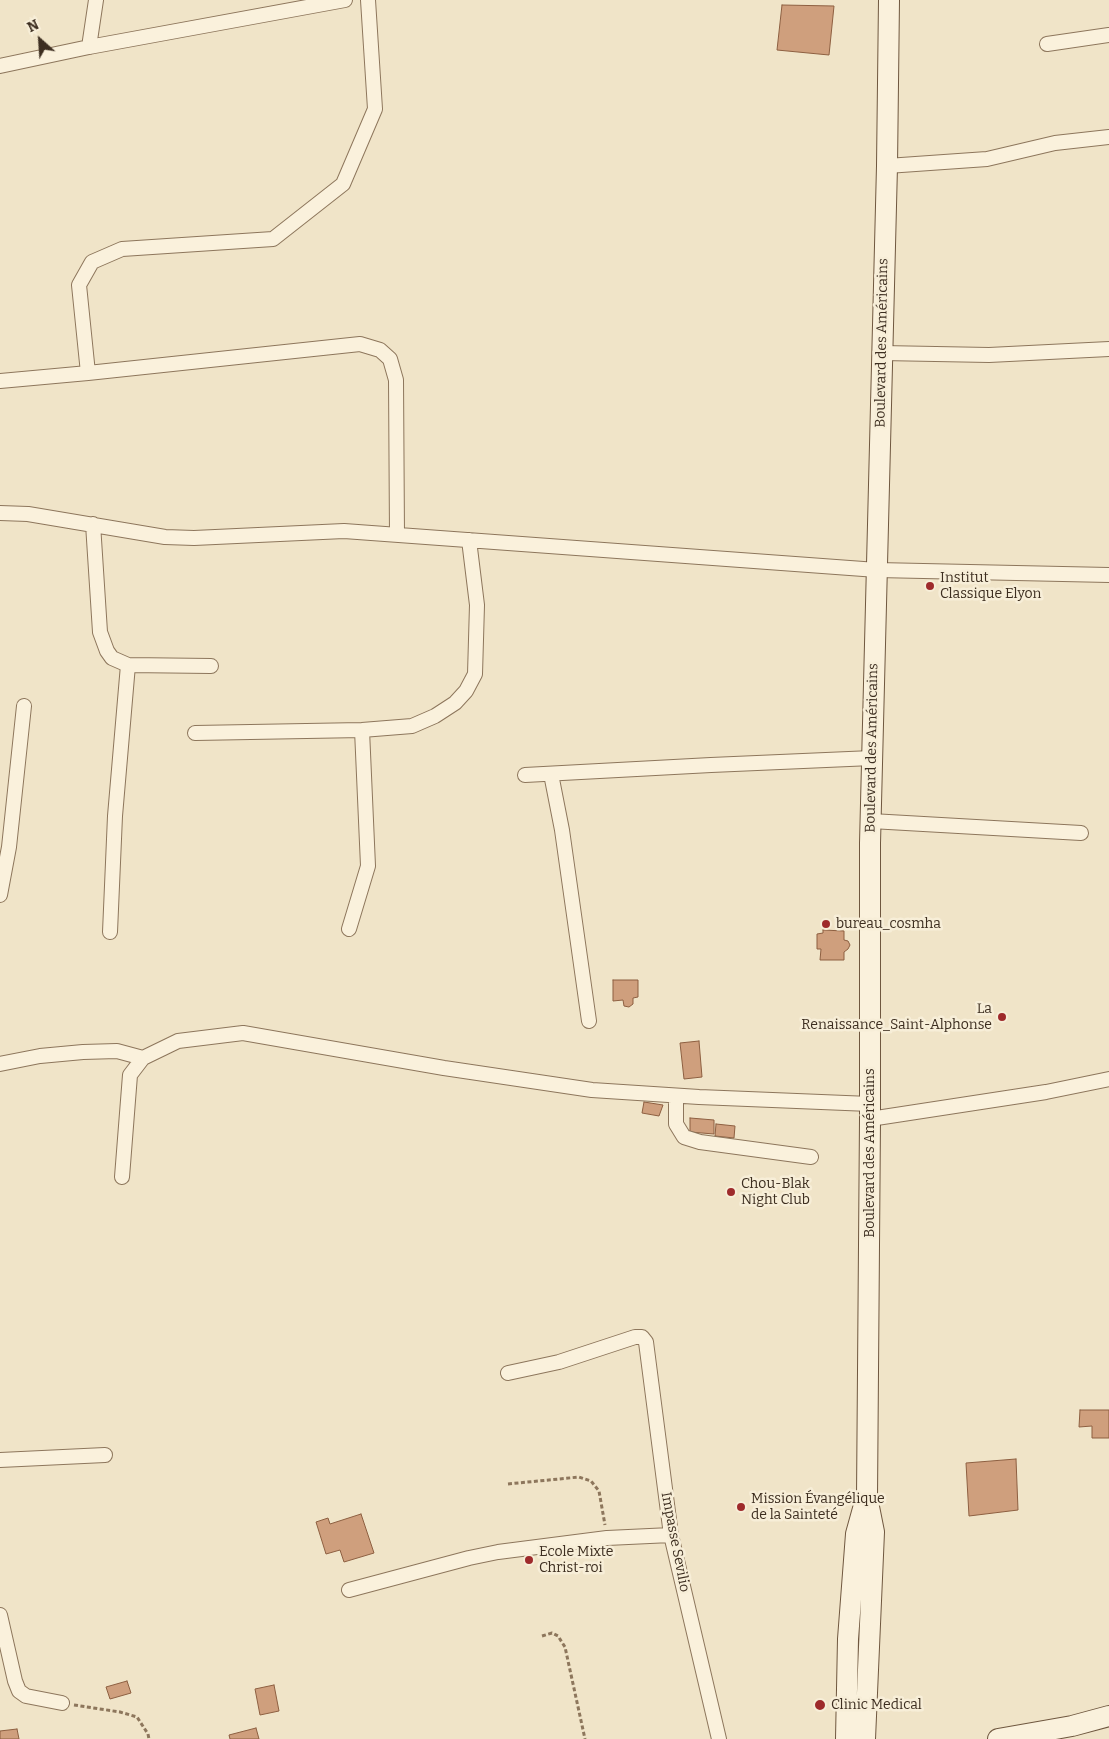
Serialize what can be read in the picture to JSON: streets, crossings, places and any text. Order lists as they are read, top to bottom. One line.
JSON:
{"streets":{"main road":["Boulevard des Américains"],"street":["Impasse Sevilio"]},"places":["Institut Classique Elyon","bureau_cosmha","La Renaissance_Saint-Alphonse","Chou-Blak Night Club","Mission Évangélique de la Sainteté","Ecole Mixte Christ-roi","Clinic Medical"],"north":"top left"}
